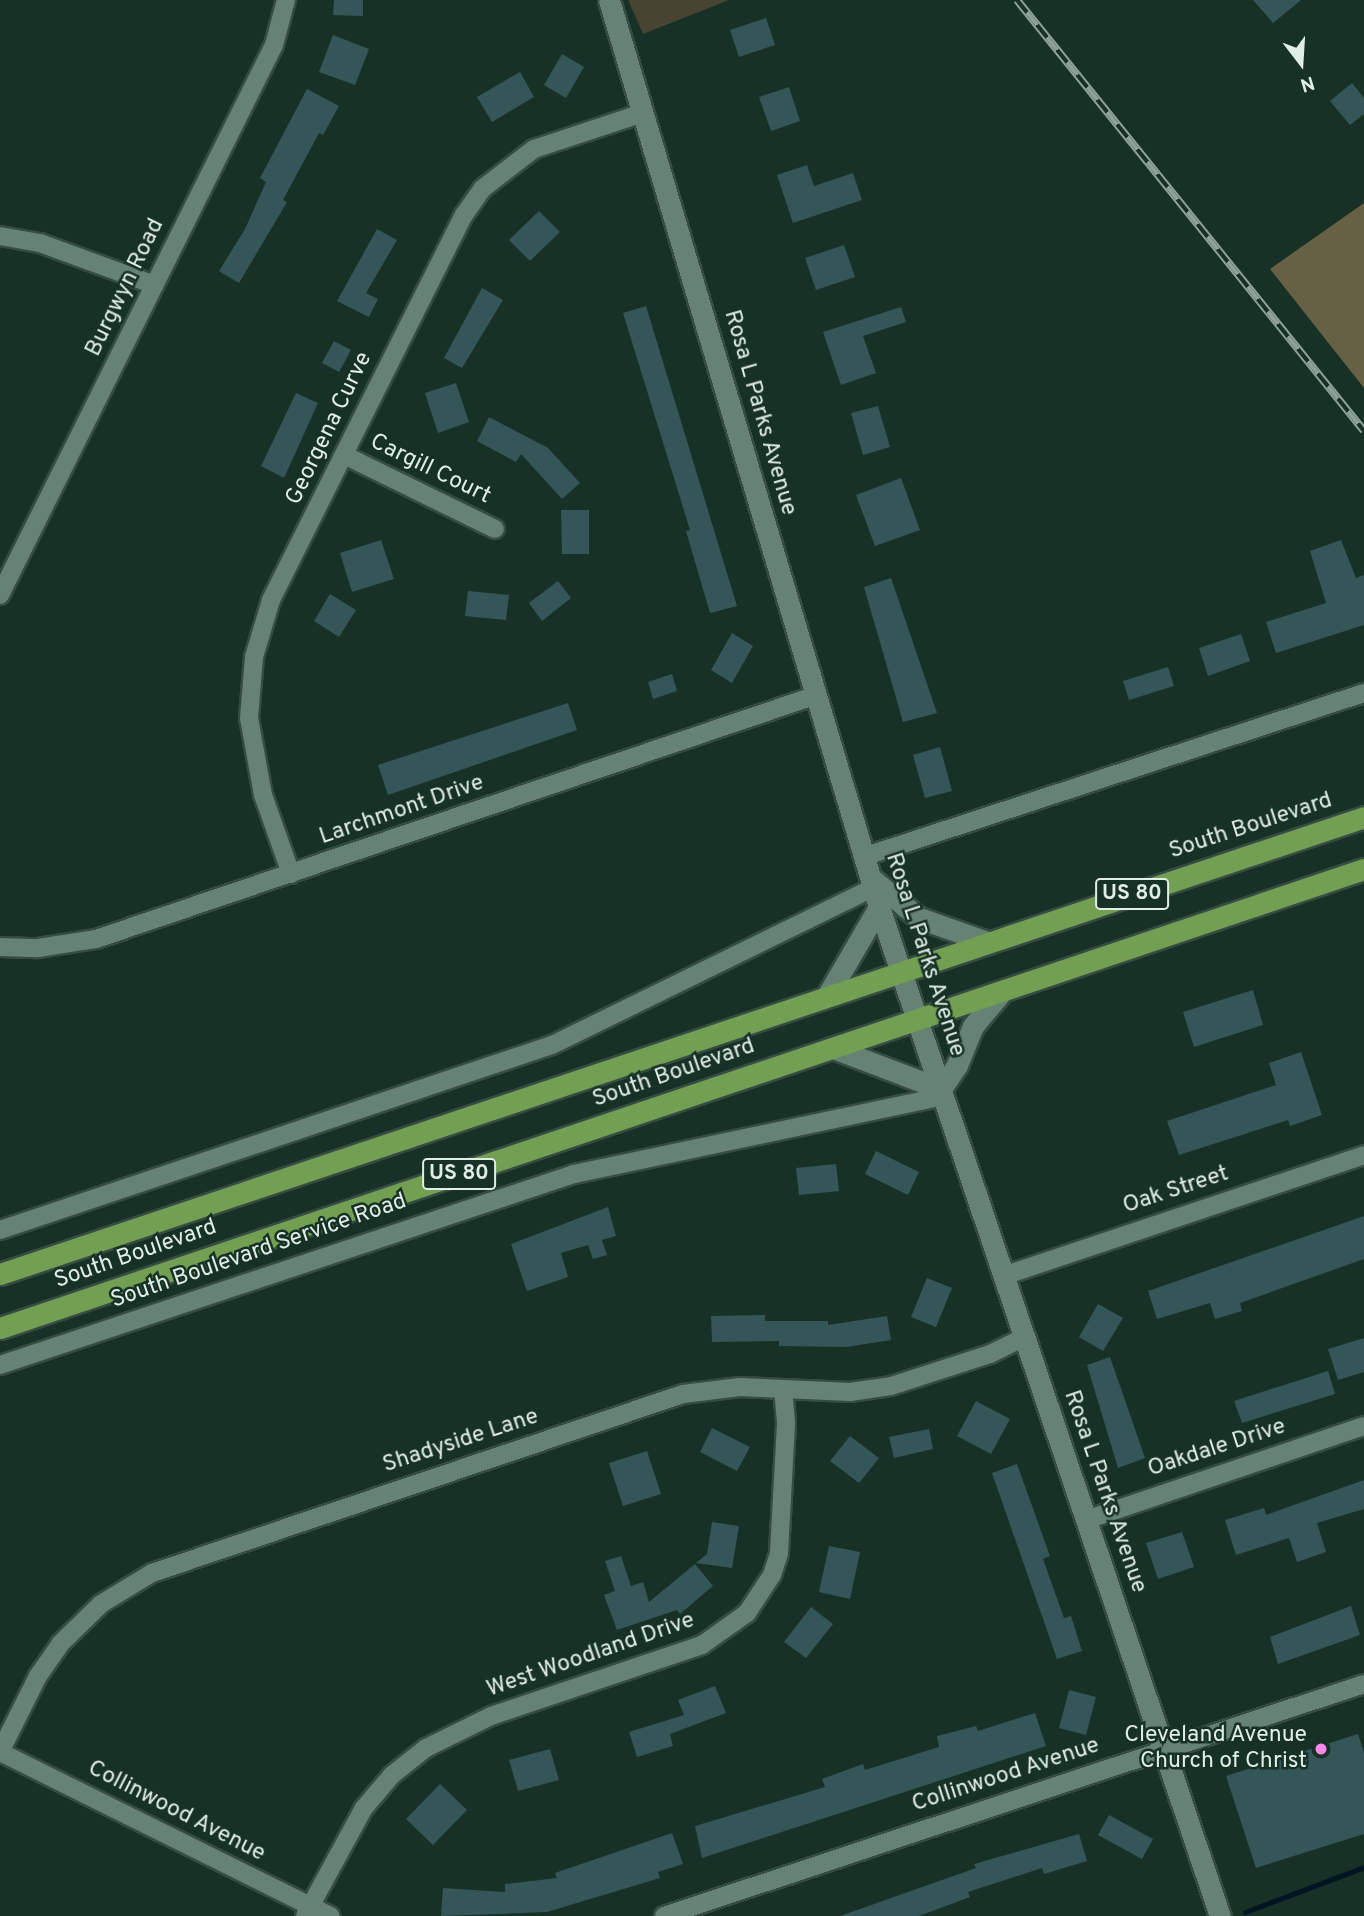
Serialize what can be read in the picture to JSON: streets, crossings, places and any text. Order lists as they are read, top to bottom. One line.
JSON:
{"streets":{"highway":["South Boulevard","US 80"],"street":["Burgwyn Road","Rosa L Parks Avenue","Georgena Curve","Cargill Court","Larchmont Drive","Oak Street","South Boulevard Service Road","Shadyside Lane","Oakdale Drive","West Woodland Drive","Collinwood Avenue"]},"crossings":[["Rosa L Parks Avenue","Georgena Curve"],["Rosa L Parks Avenue","Larchmont Drive"],["Rosa L Parks Avenue","South Boulevard"],["Rosa L Parks Avenue","Oak Street"],["Rosa L Parks Avenue","South Boulevard Service Road"],["Rosa L Parks Avenue","Shadyside Lane"],["Rosa L Parks Avenue","Oakdale Drive"],["Rosa L Parks Avenue","Collinwood Avenue"],["Georgena Curve","Cargill Court"],["Georgena Curve","Larchmont Drive"],["Shadyside Lane","West Woodland Drive"],["Shadyside Lane","Collinwood Avenue"],["West Woodland Drive","Collinwood Avenue"]],"places":["Cleveland Avenue Church of Christ"],"north":"bottom"}
